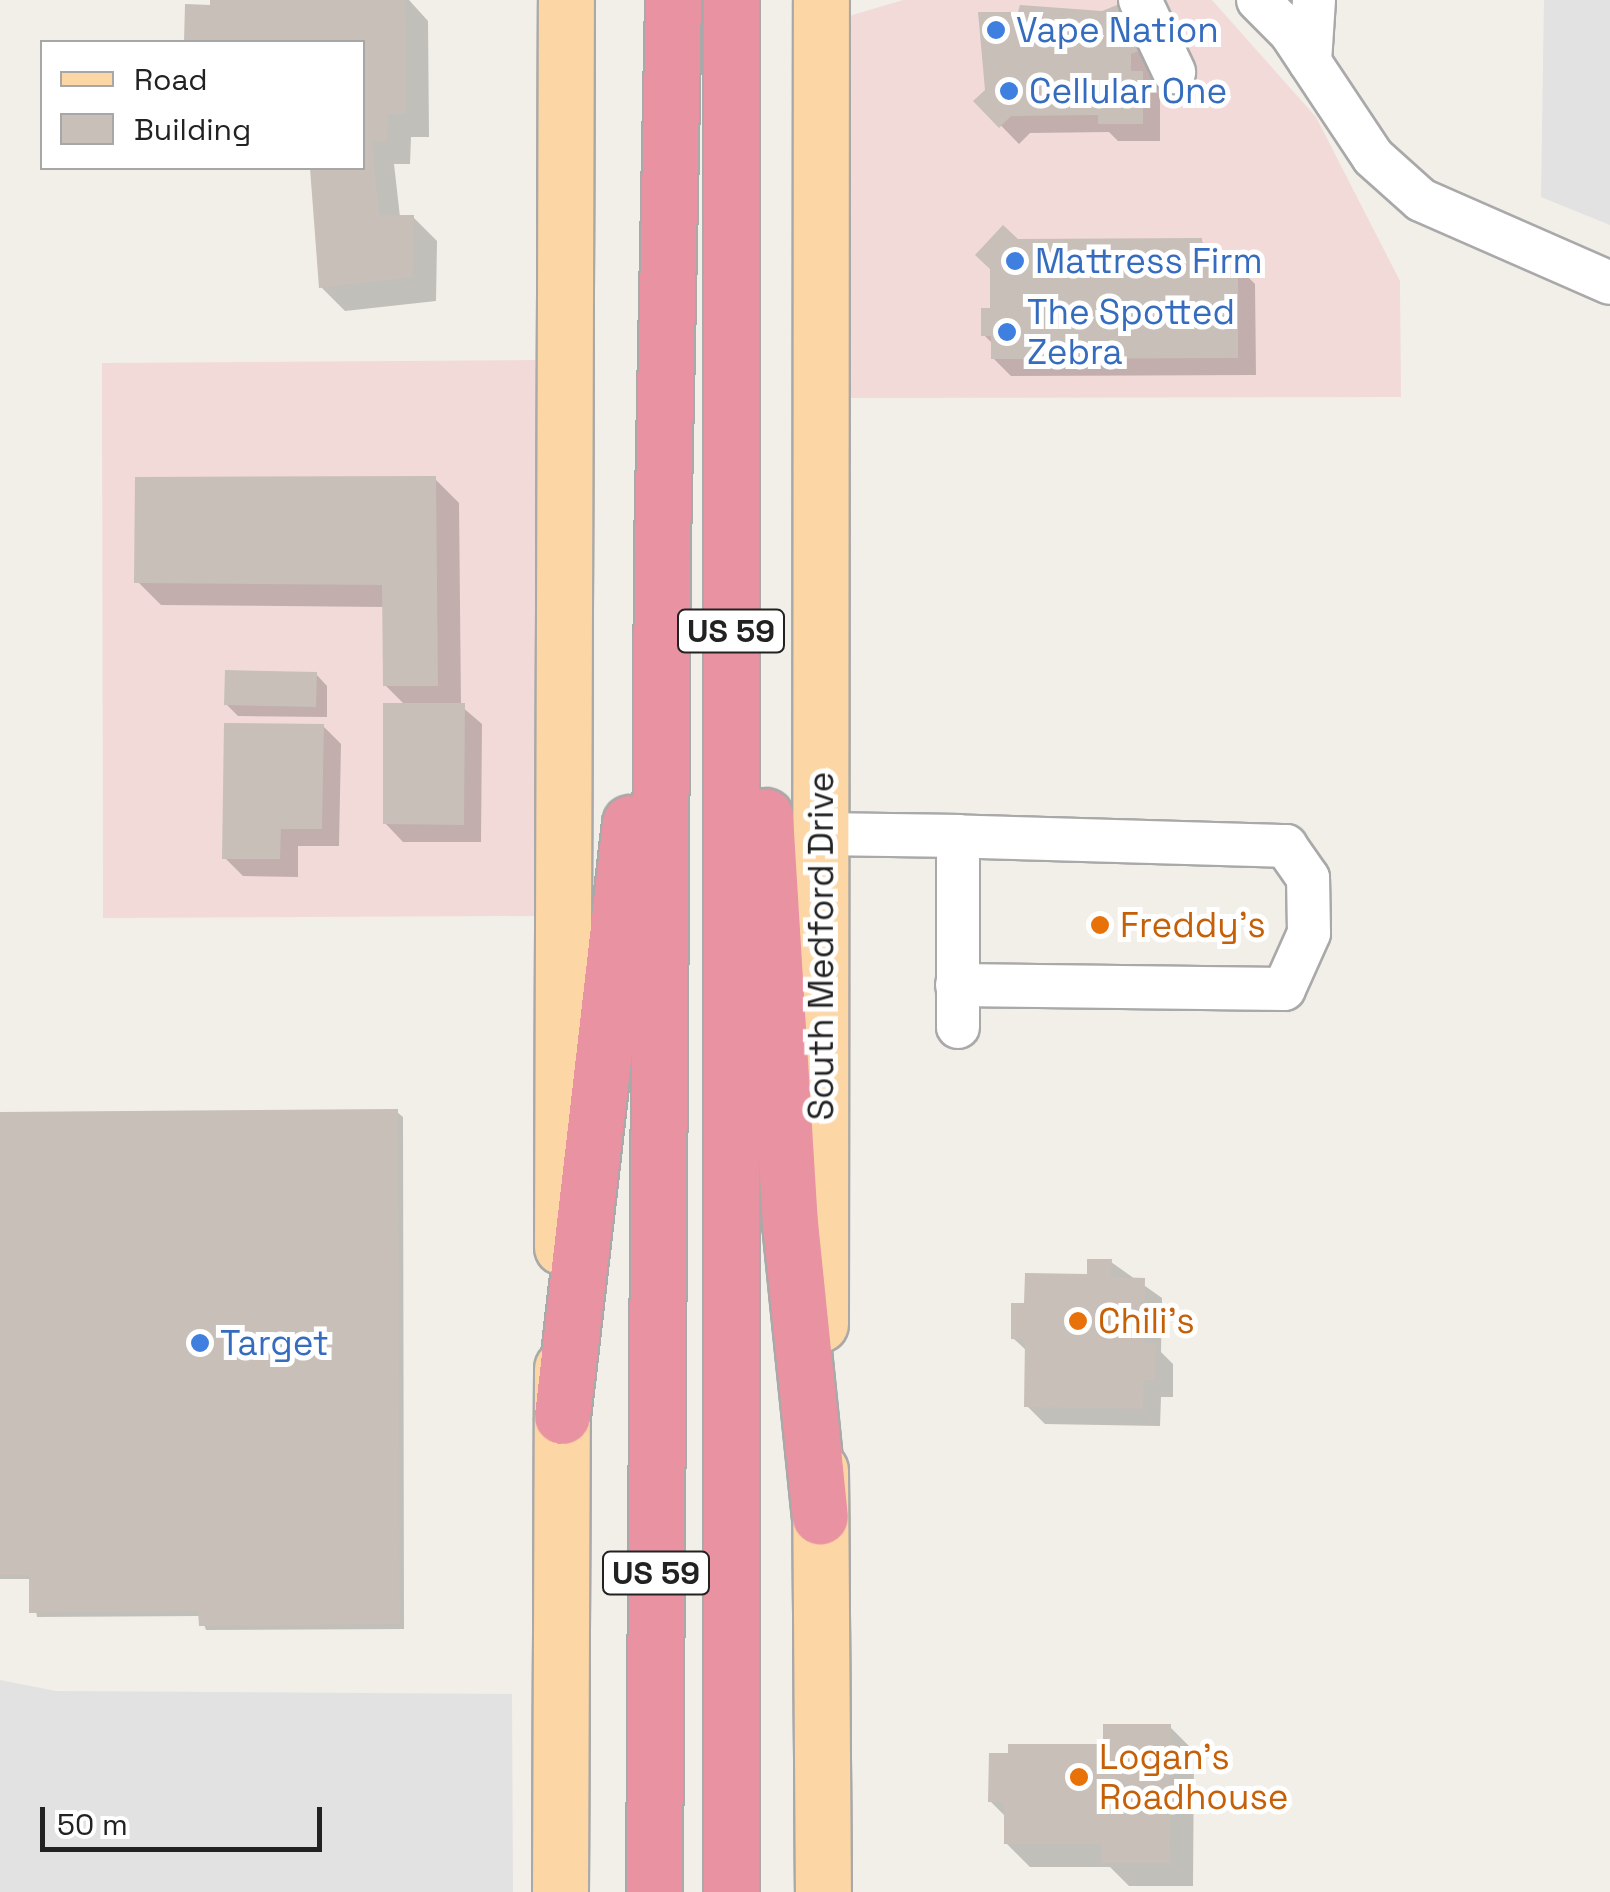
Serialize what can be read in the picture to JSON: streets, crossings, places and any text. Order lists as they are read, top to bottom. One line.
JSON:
{"streets":{"highway":["US 59"],"main road":["South Medford Drive"]},"places":["Vape Nation","Cellular One","Mattress Firm","The Spotted Zebra","Freddy's","Chili's","Target","Logan's Roadhouse"],"legend":["Road","Building"],"scale_bar":"50 m"}
